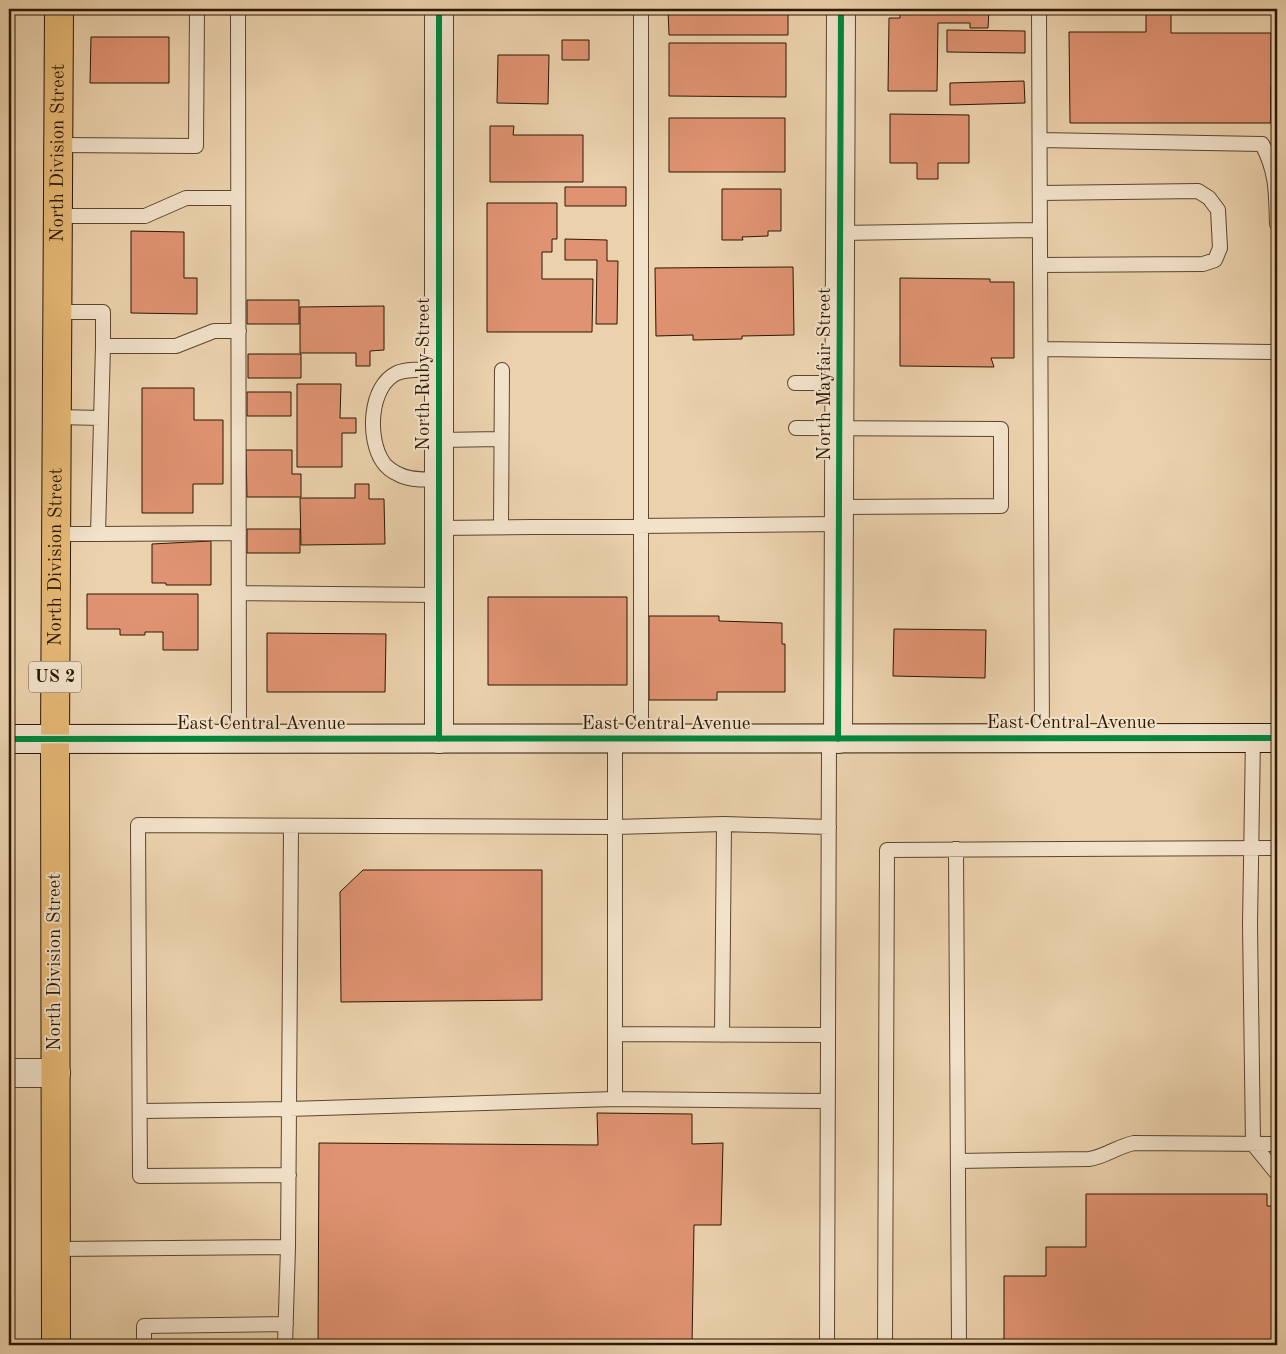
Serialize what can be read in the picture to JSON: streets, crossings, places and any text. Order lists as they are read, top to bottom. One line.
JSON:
{"streets":{"main road":["North Division Street","US 2"],"street":["North Ruby Street","North Mayfair Street","East Central Avenue"]},"crossings":[["North Division Street","East Central Avenue"],["North Ruby Street","East Central Avenue"],["North Mayfair Street","East Central Avenue"]]}
